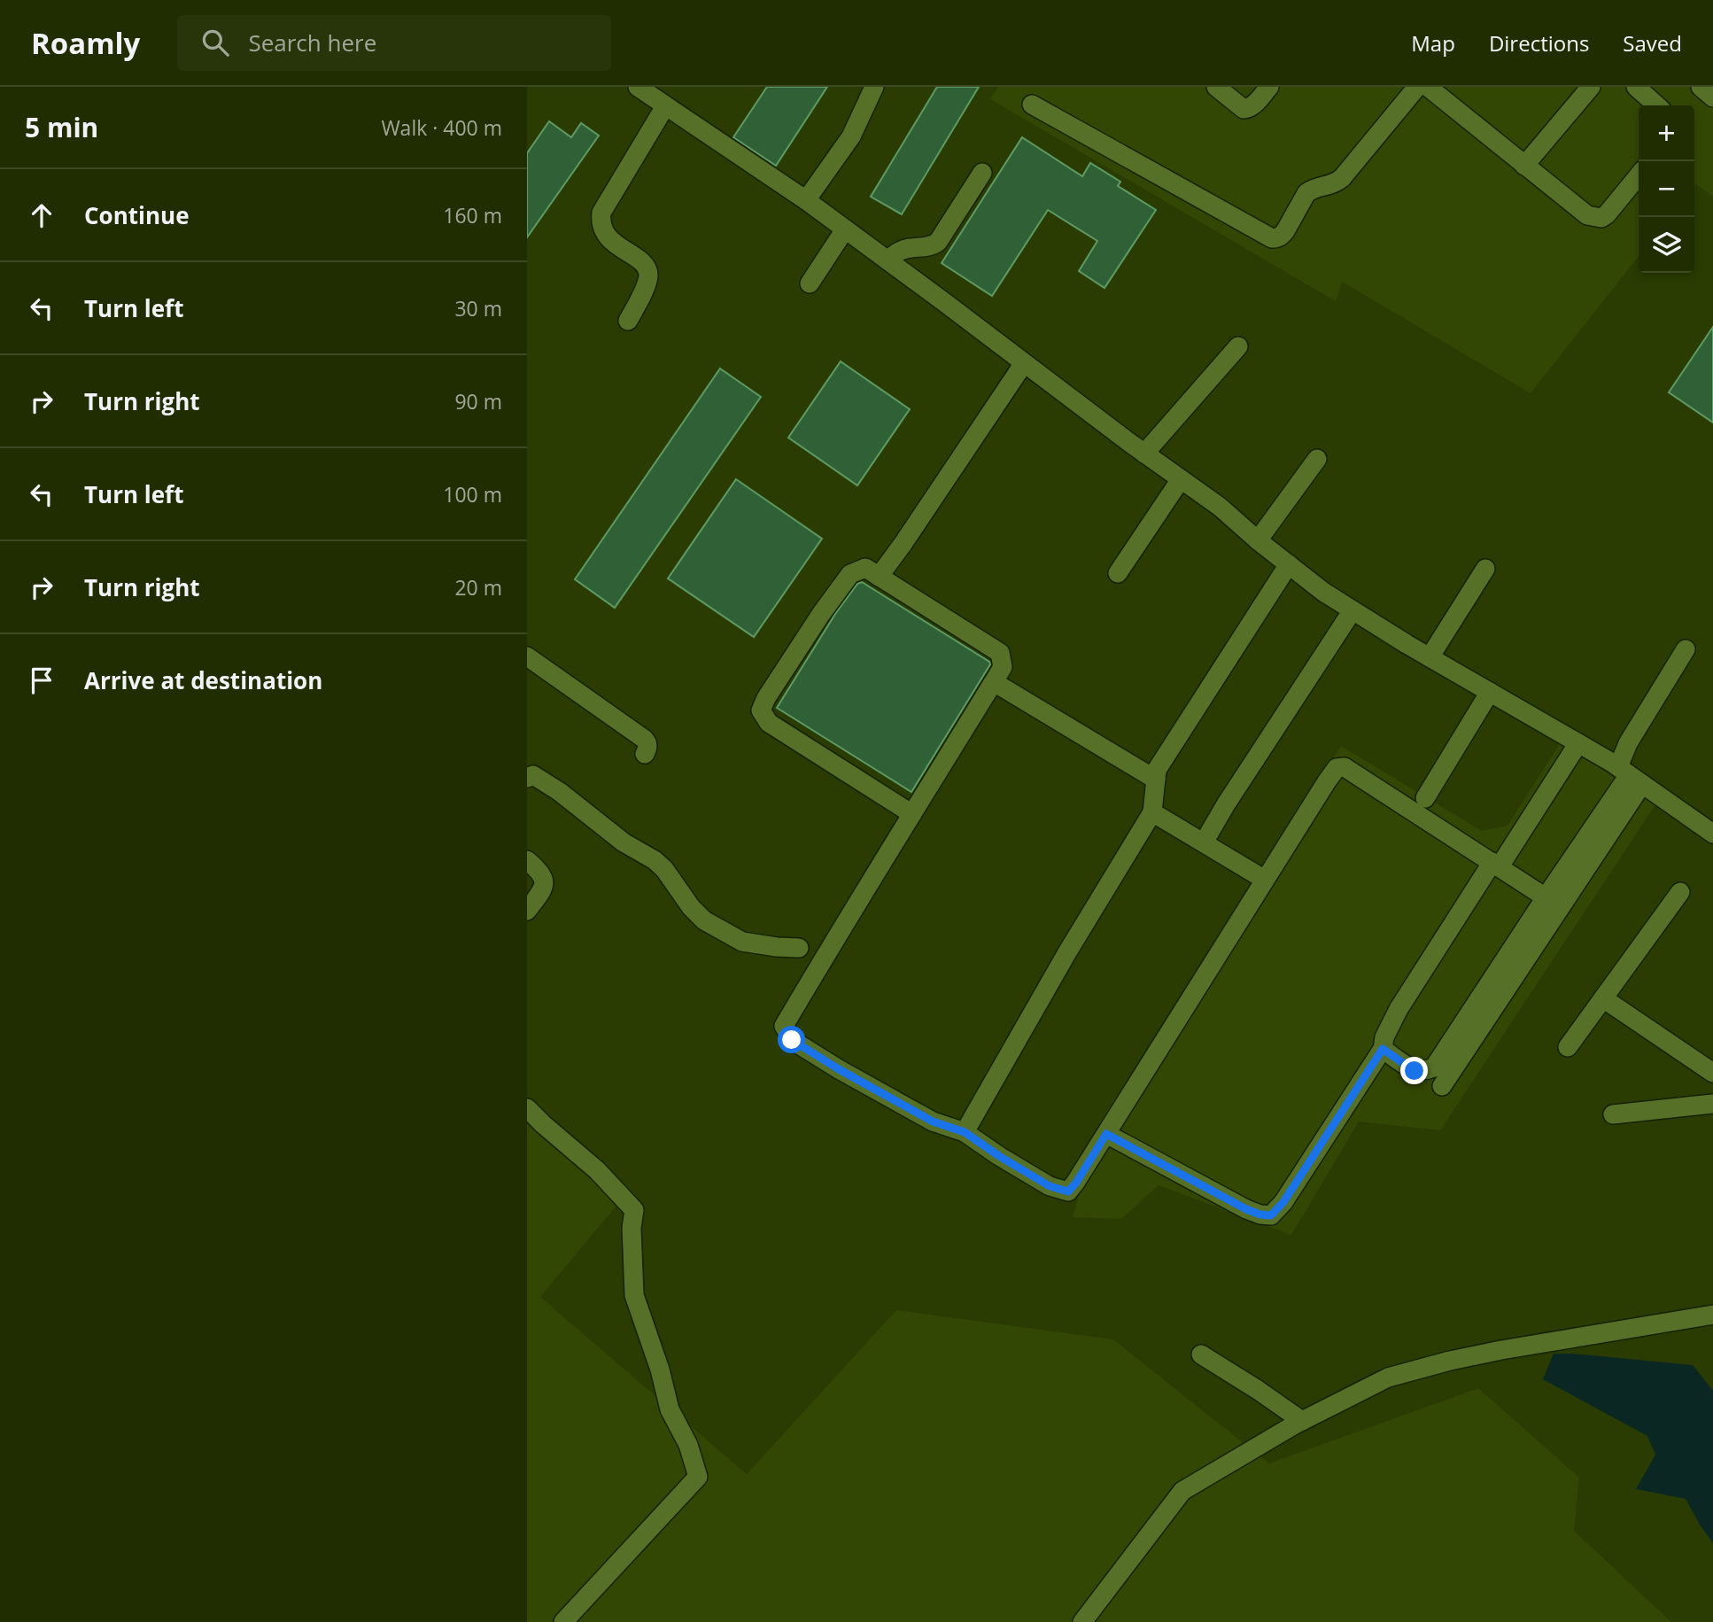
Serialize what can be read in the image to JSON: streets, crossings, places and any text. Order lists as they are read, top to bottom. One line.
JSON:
{"page":{"header":"Roamly","search":"Search here","nav":["Map","Directions","Saved"],"heading":["5 min","Walk · 400 m"],"map_buttons":["+","−"],"list":[["Continue","160 m"],["Turn left","30 m"],["Turn right","90 m"],["Turn left","100 m"],["Turn right","20 m"],"Arrive at destination"]}}
